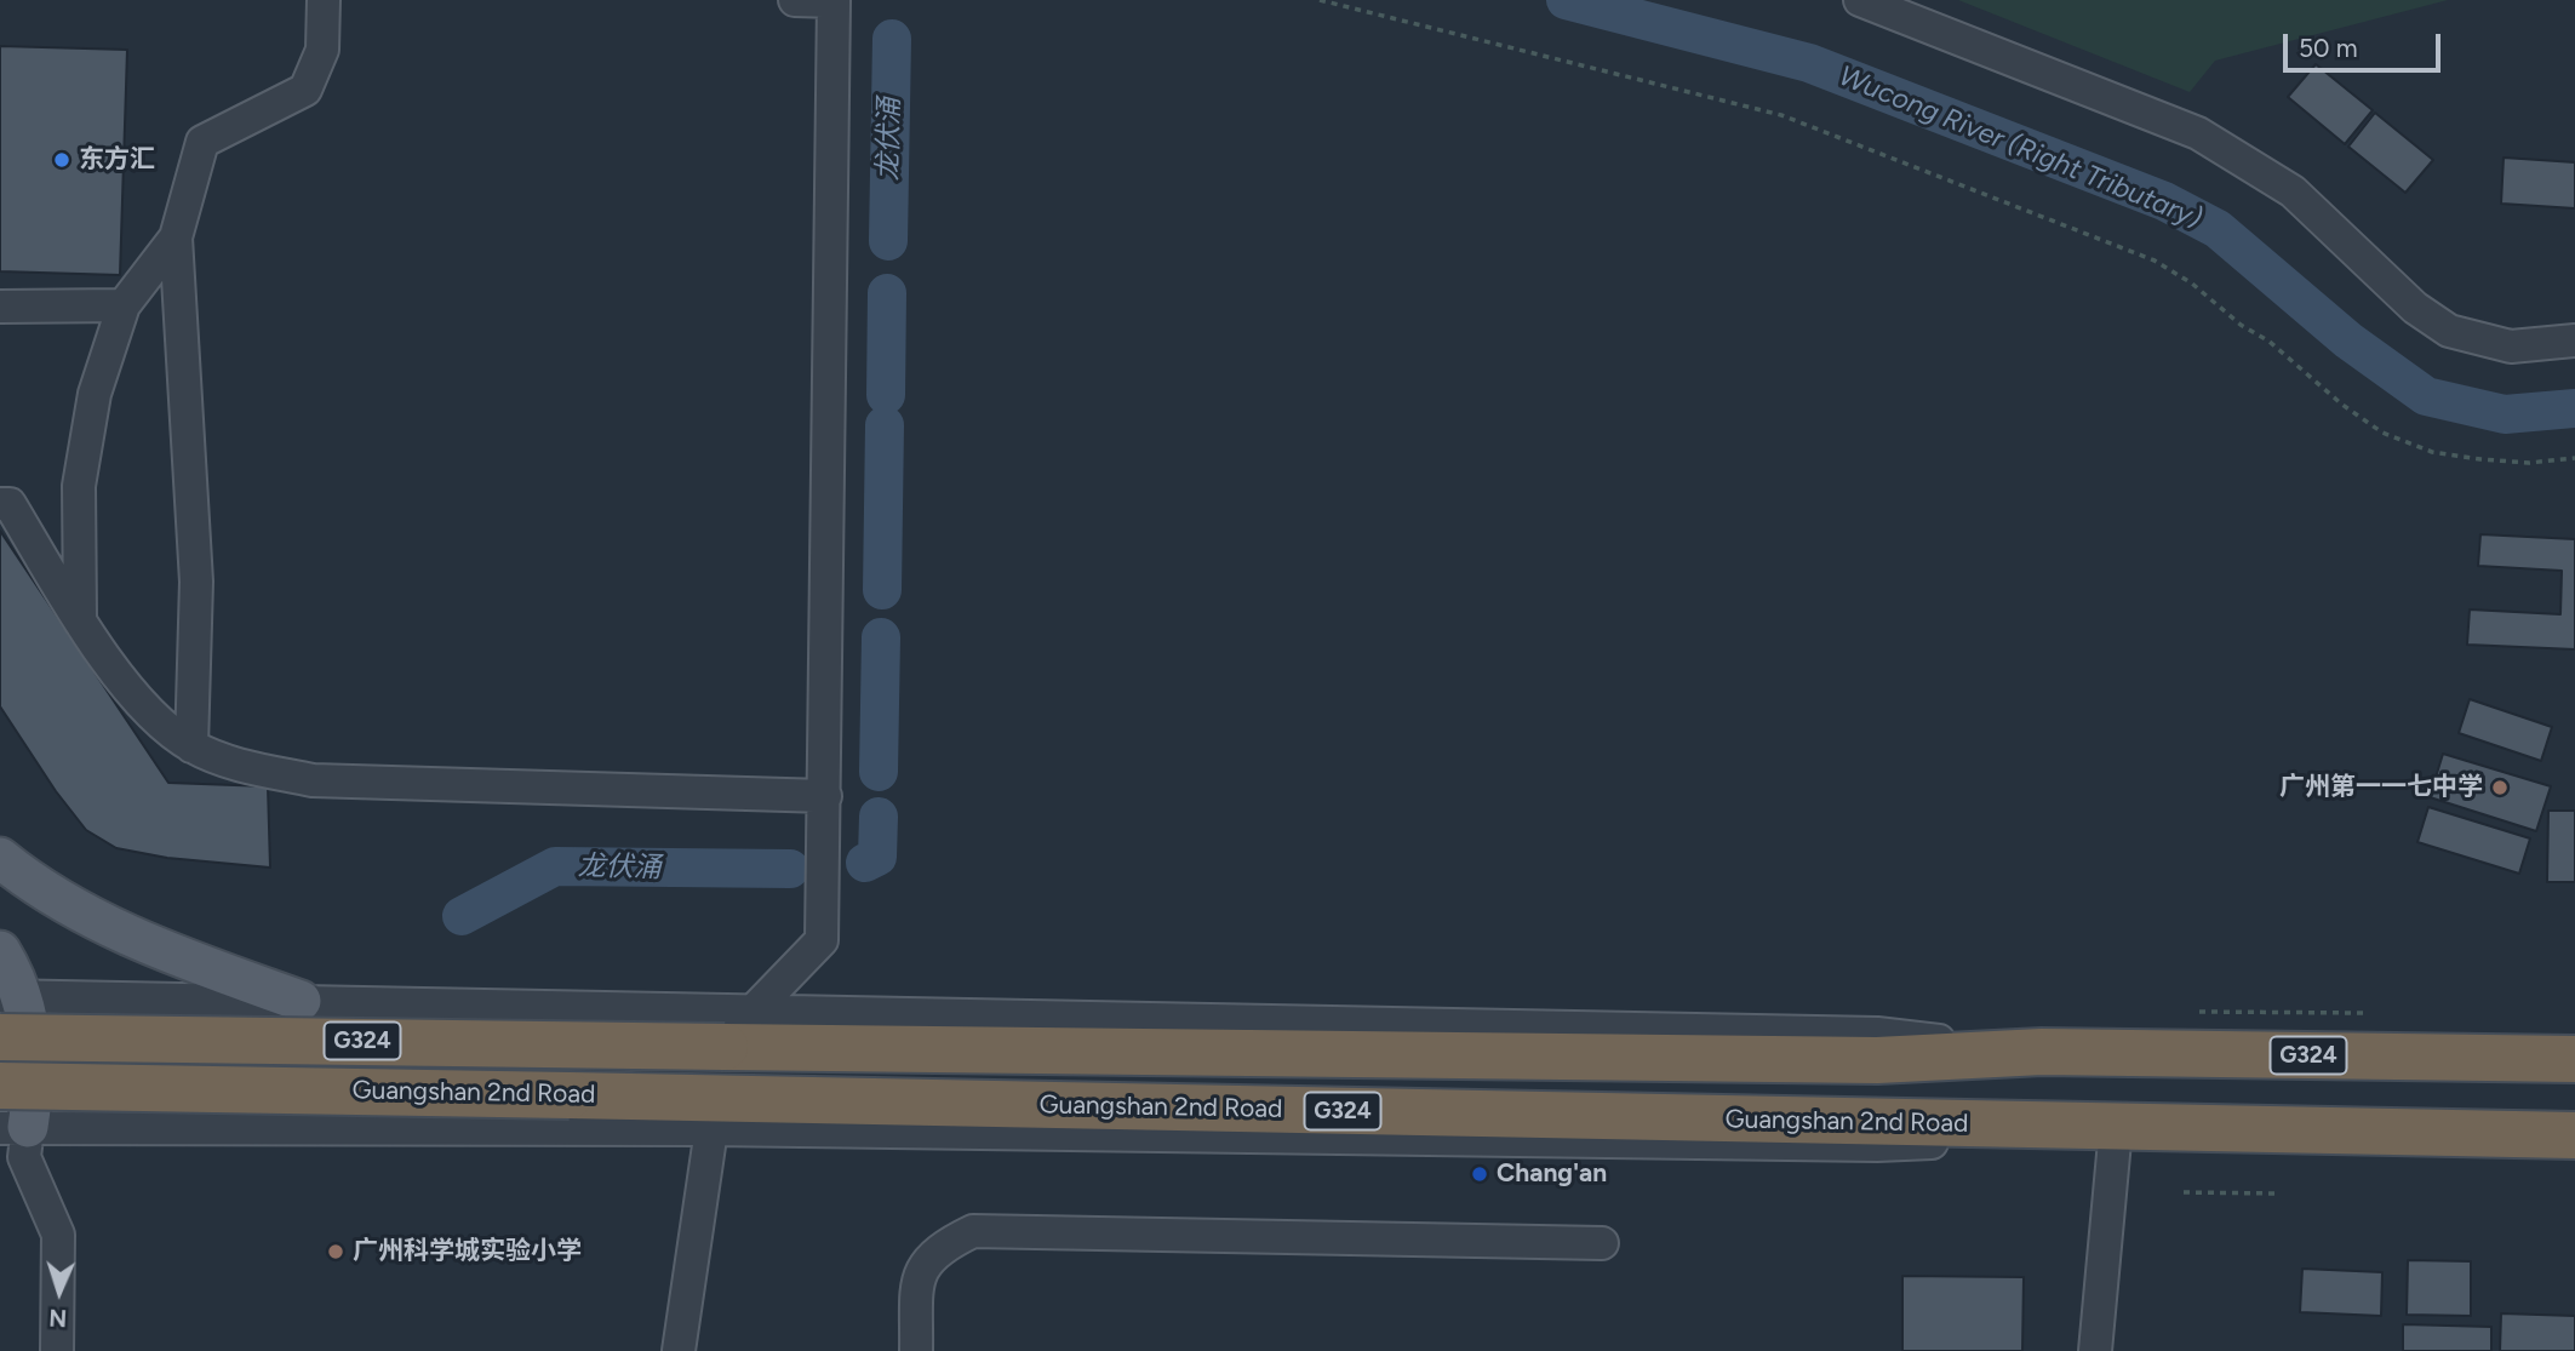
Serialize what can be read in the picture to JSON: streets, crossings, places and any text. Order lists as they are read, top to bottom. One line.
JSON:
{"streets":{"highway":["G324","Guangshan 2nd Road"]},"water":["龙伏涌","Wucong River (Right Tributary)"],"places":["东方汇","广州第一一七中学","Chang'an","广州科学城实验小学"],"scale_bar":"50 m","north":"bottom"}
